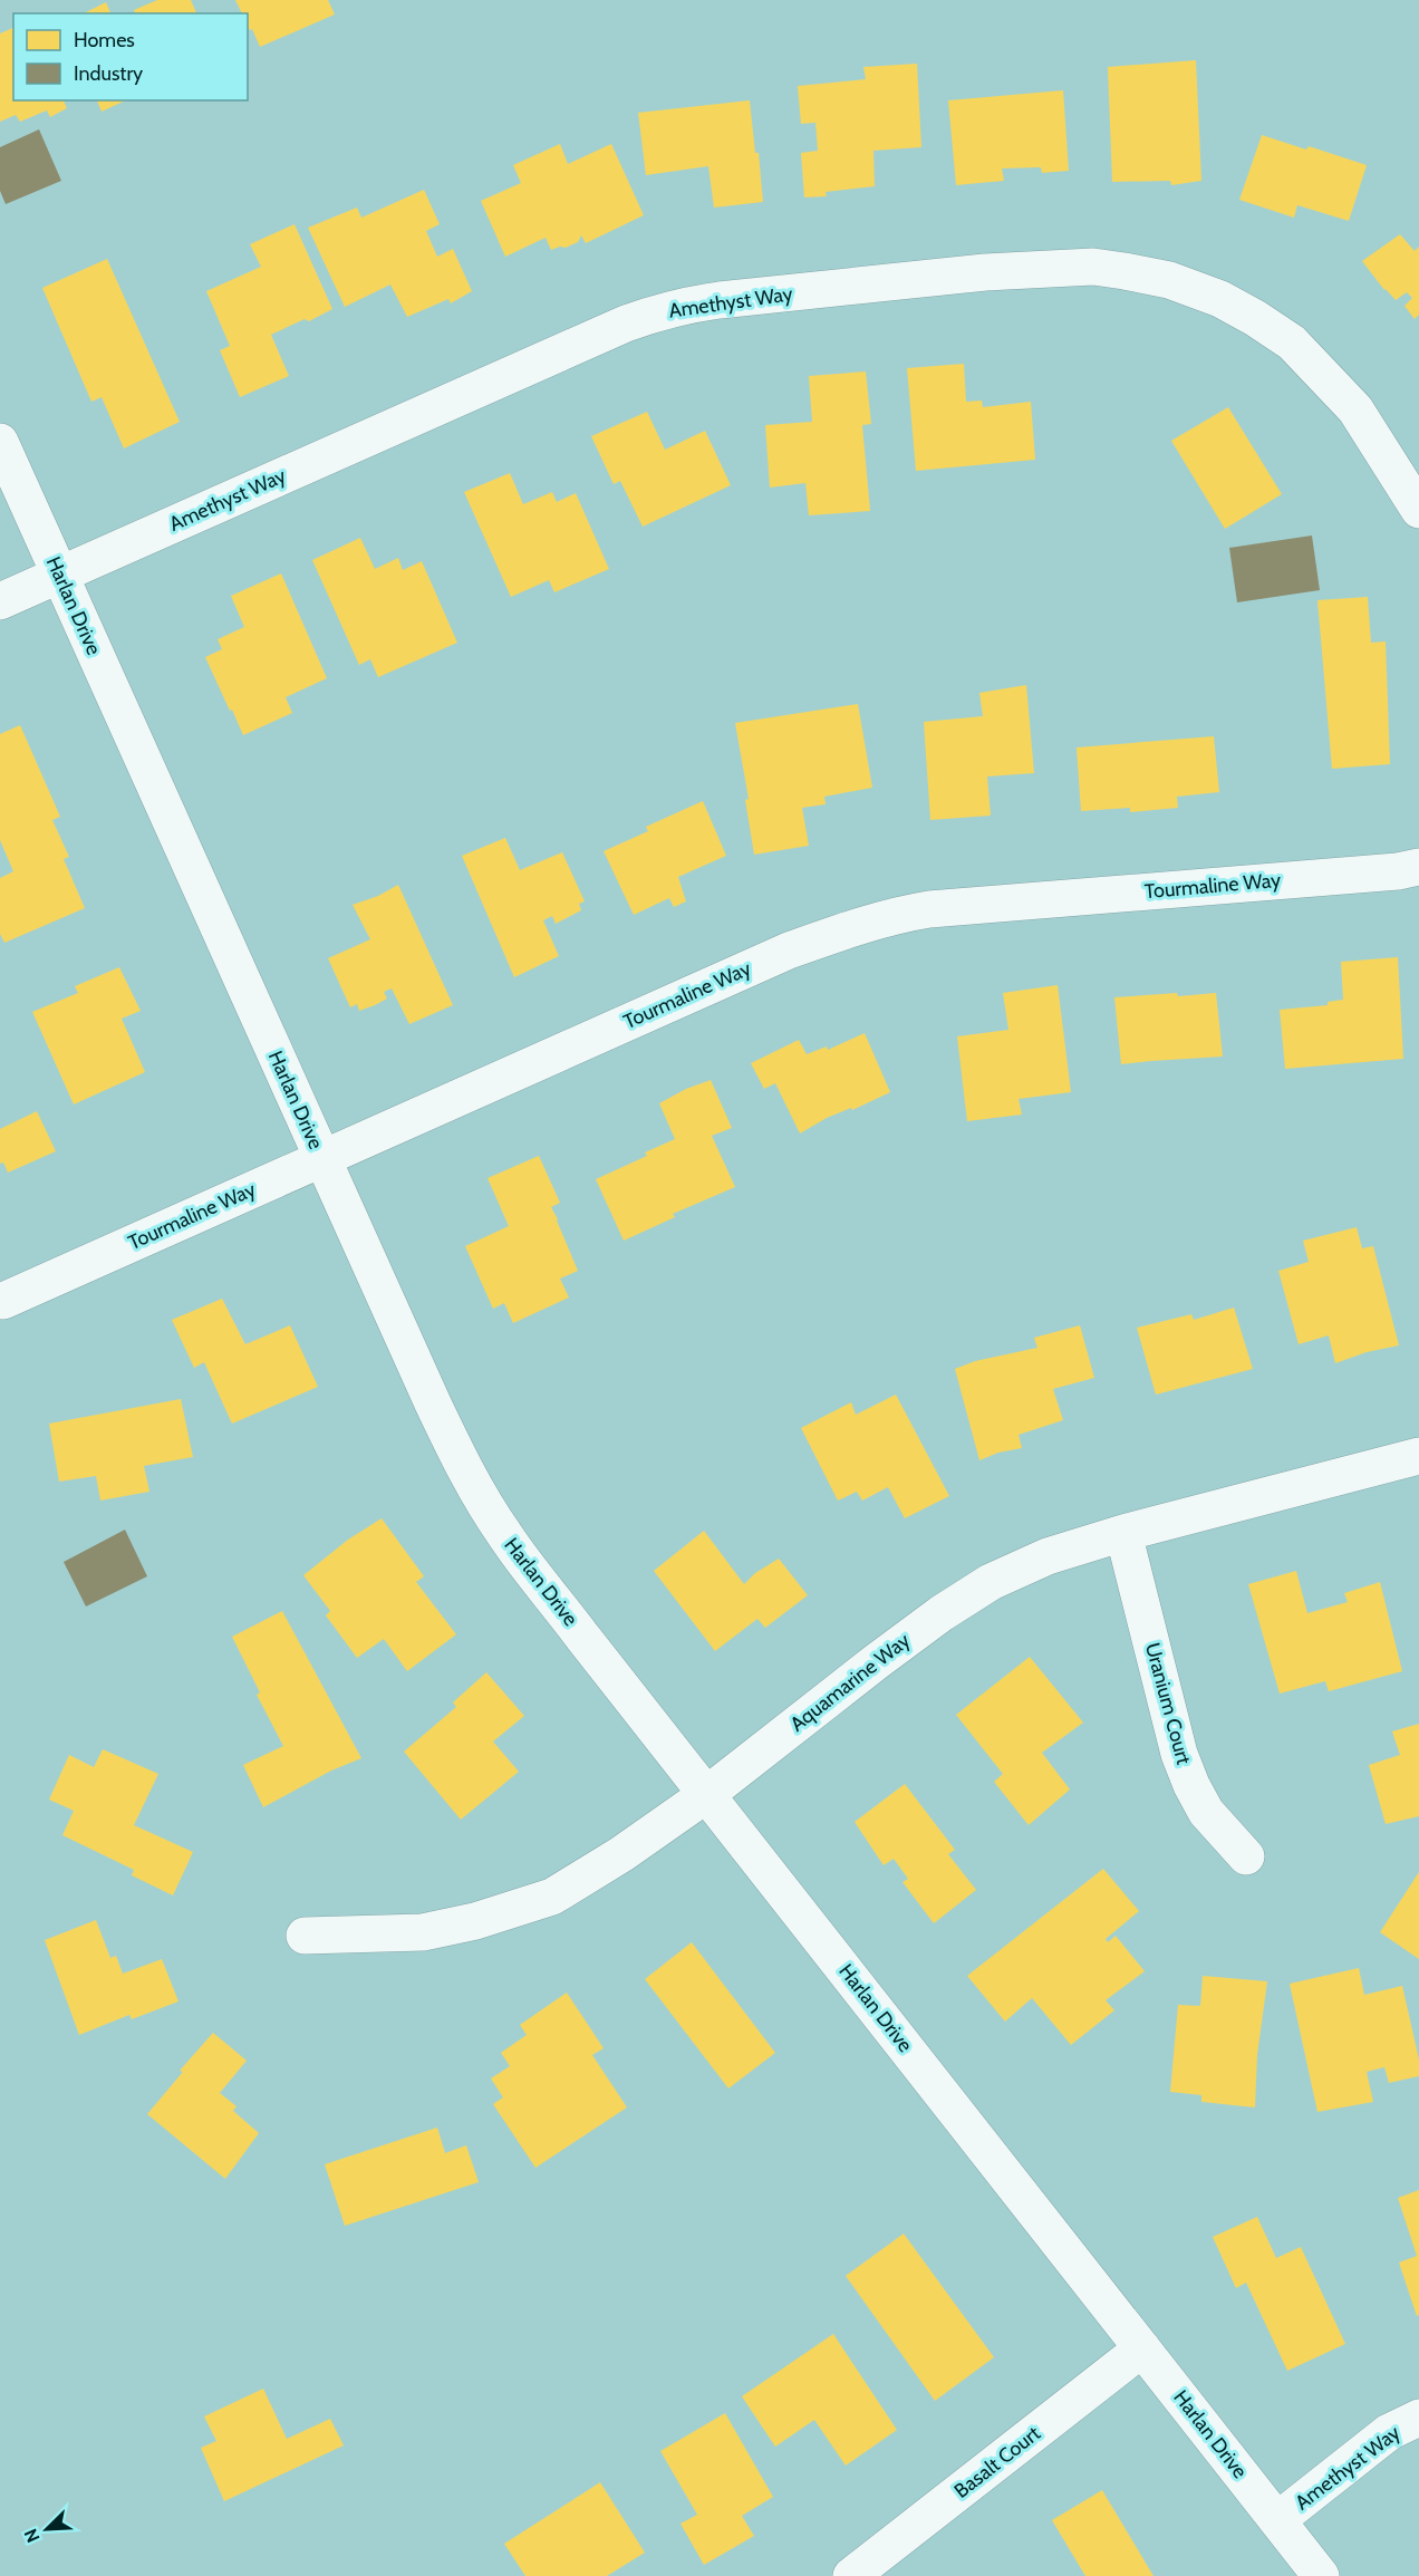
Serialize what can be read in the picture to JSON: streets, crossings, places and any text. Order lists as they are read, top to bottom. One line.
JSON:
{"streets":{"street":["Amethyst Way","Harlan Drive","Tourmaline Way","Aquamarine Way","Uranium Court","Basalt Court"]},"crossings":[["Amethyst Way","Harlan Drive"],["Harlan Drive","Tourmaline Way"],["Harlan Drive","Aquamarine Way"],["Harlan Drive","Basalt Court"],["Aquamarine Way","Uranium Court"]],"legend":["Homes","Industry"],"north":"bottom left"}
